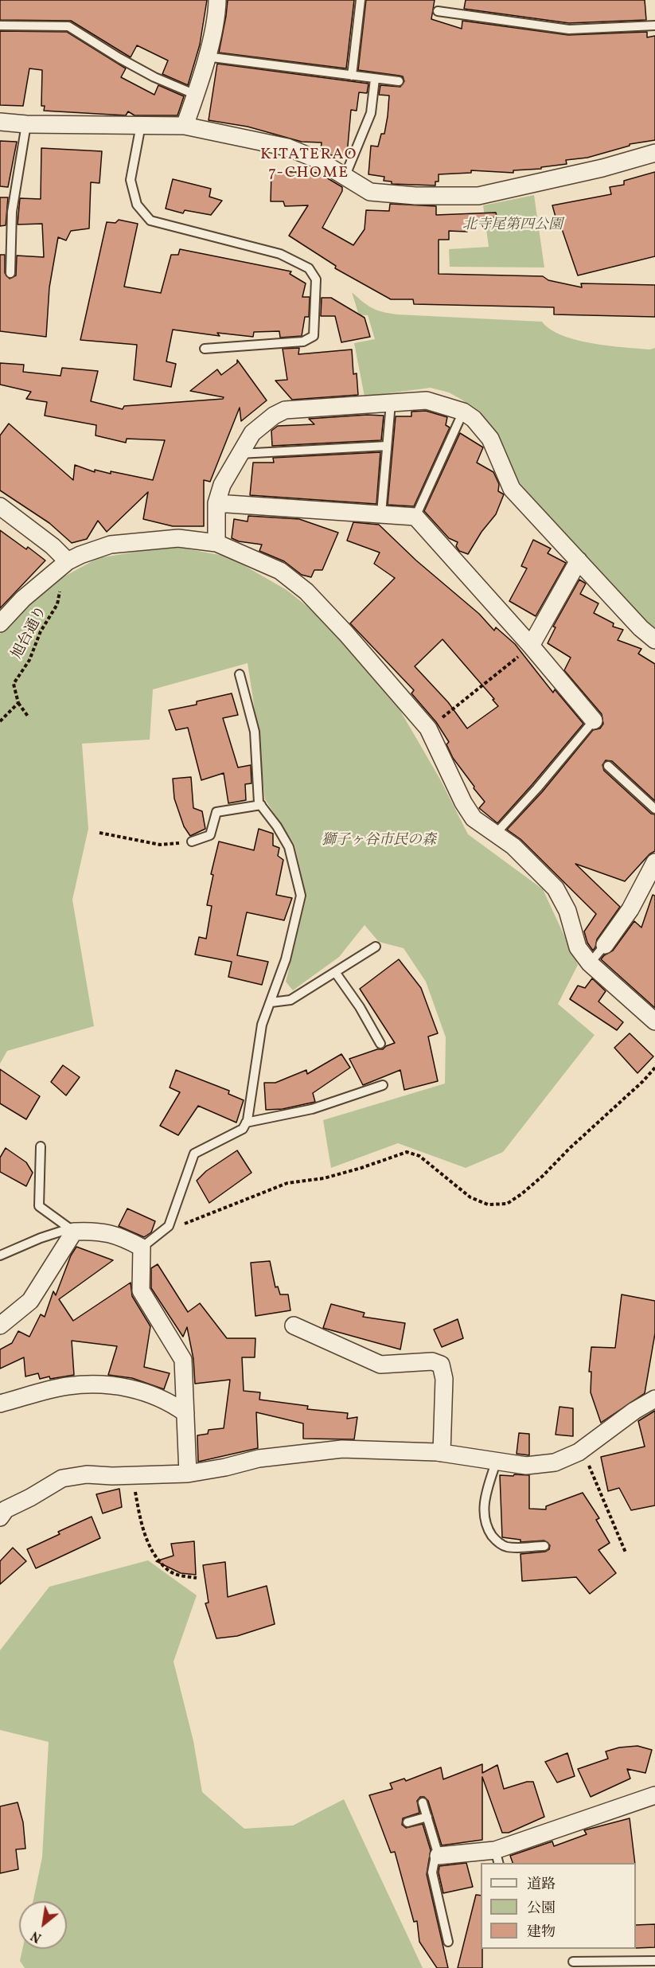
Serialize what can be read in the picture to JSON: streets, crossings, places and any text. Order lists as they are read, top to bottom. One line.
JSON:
{"streets":{"path":["旭台通り"]},"districts":["KITATERAO 7-CHOME"],"parks":["北寺尾第四公園","獅子ヶ谷市民の森"],"legend":["道路","公園","建物"],"north":"bottom left"}
